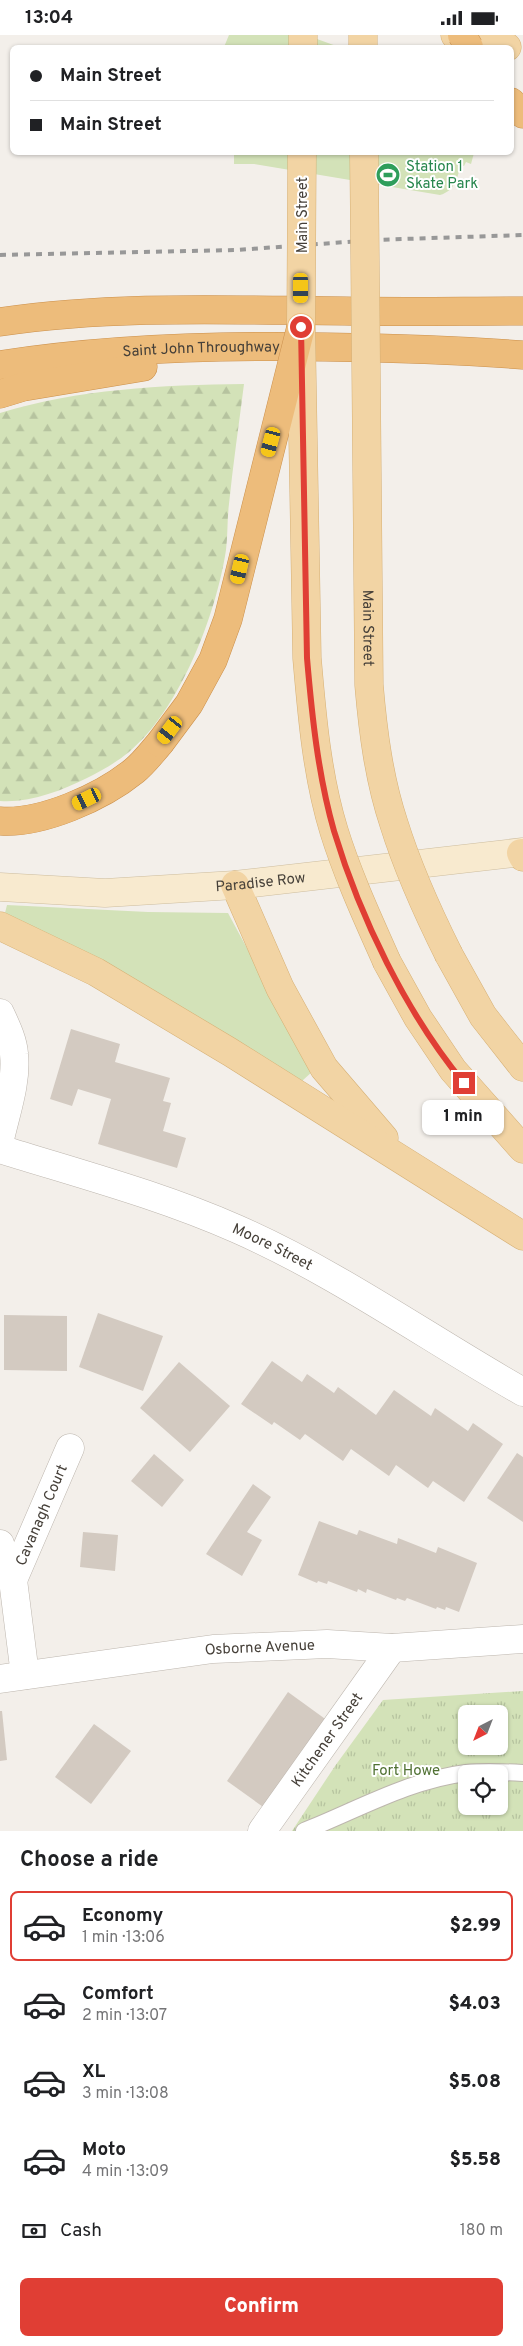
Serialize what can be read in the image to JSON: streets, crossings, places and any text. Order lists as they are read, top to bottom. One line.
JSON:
{"streets":{"highway":["Saint John Throughway"],"main road":["Main Street","Paradise Row"],"street":["Moore Street","Cavanagh Court","Osborne Avenue","Kitchener Street"]},"crossings":[["Osborne Avenue","Kitchener Street"]],"parks":["Fort Howe"],"places":{"sports":["Station 1 Skate Park"]},"north":"bottom left","page":{"status":"13:04","banner":["Main Street","Main Street"],"bubble":"1 min","heading":"Choose a ride","list":[{"name":"Economy","note":"1 min · 13:06","value":"$2.99"},{"name":"Comfort","note":"2 min · 13:07","value":"$4.03"},{"name":"XL","note":"3 min · 13:08","value":"$5.08"},{"name":"Moto","note":"4 min · 13:09","value":"$5.58"}],"pay":["Cash","180 m"],"buttons":"Confirm"}}
